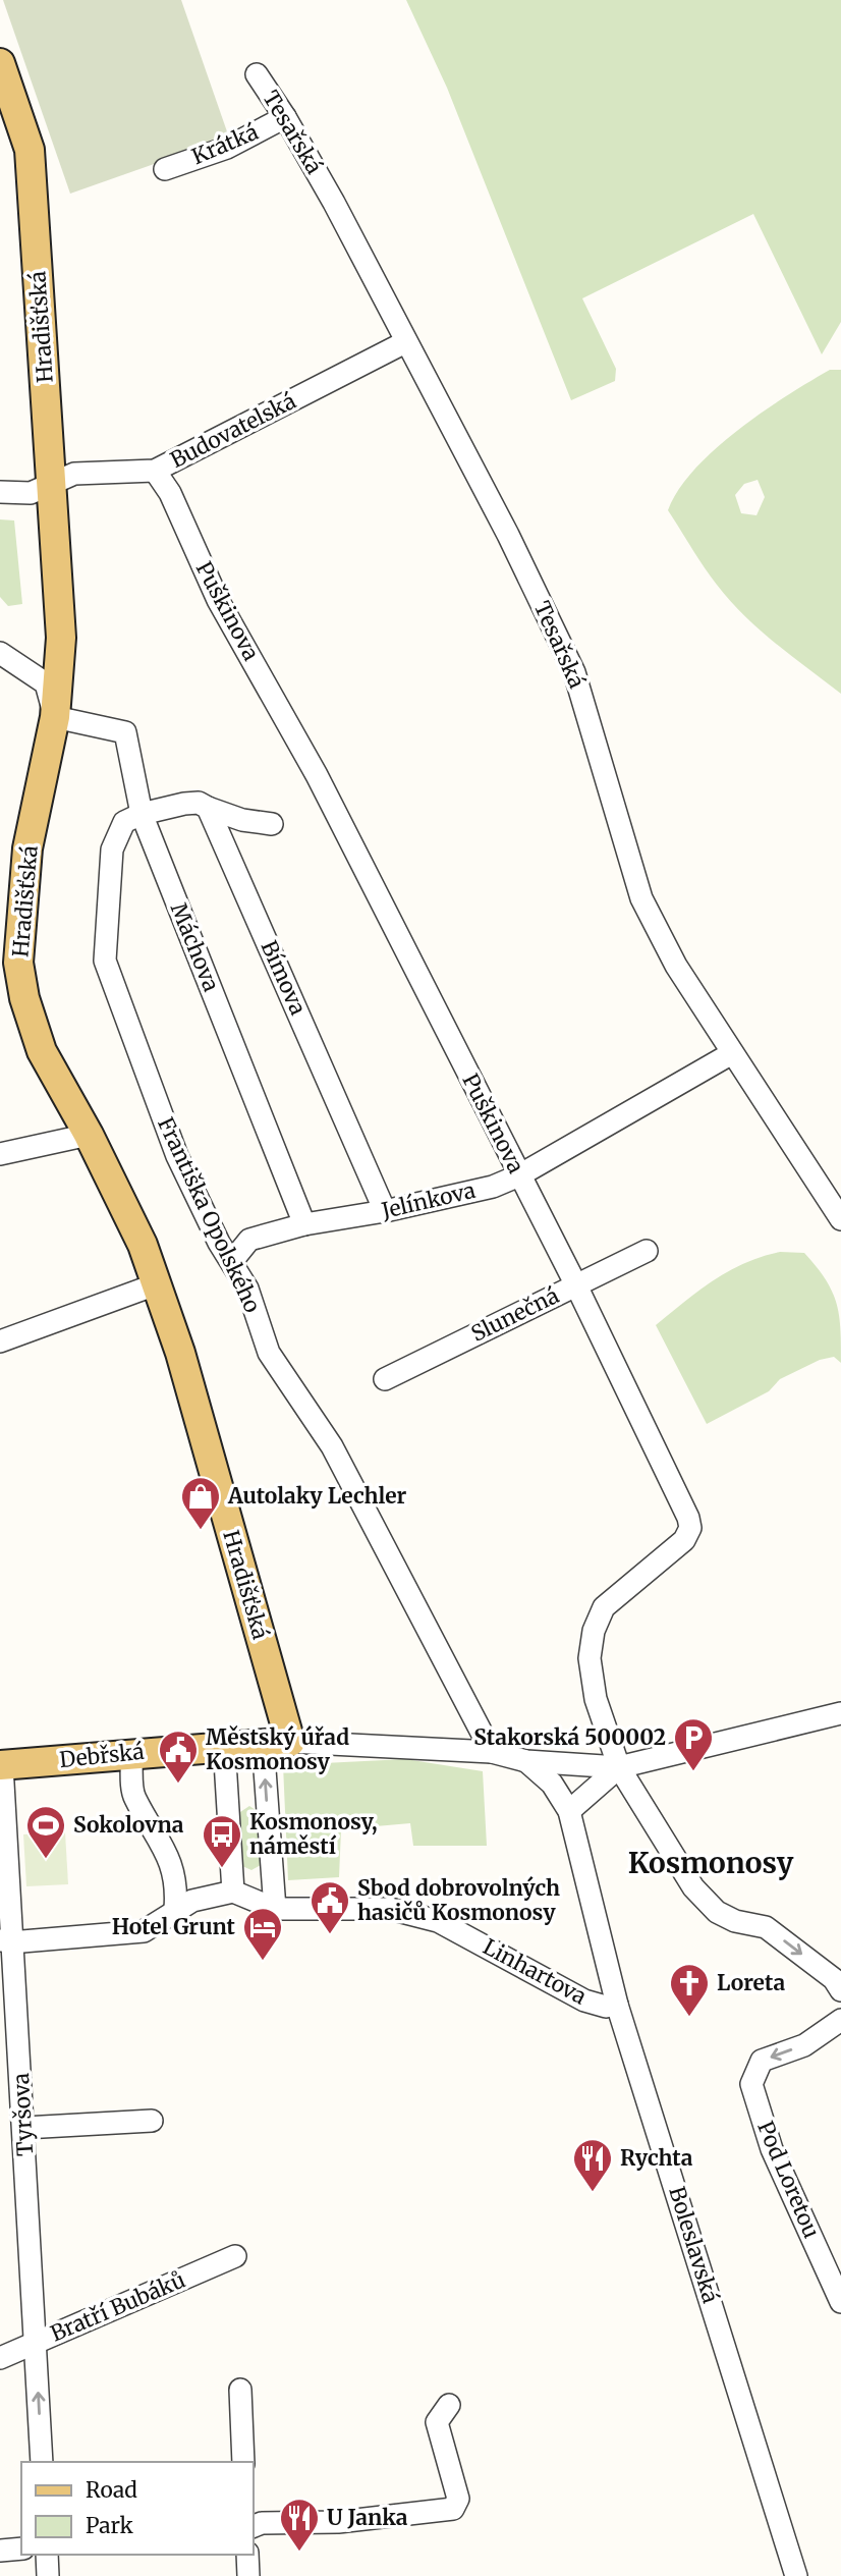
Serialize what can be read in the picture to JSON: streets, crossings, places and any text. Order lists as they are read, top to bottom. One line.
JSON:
{"streets":{"main road":["Hradišťská","Debřská"],"street":["Tesařská","Krátká","Budovatelská","Puškinova","Máchova","Bímova","Jelínkova","Františka Opolského","Slunečná","Linhartova","Tyršova","Pod Loretou","Boleslavská","Bratří Bubáků"]},"crossings":[["Tesařská","Krátká"],["Tesařská","Budovatelská"],["Tesařská","Jelínkova"],["Hradišťská","Budovatelská"],["Hradišťská","Máchova"],["Hradišťská","Debřská"],["Budovatelská","Puškinova"],["Puškinova","Jelínkova"],["Puškinova","Slunečná"],["Máchova","Jelínkova"],["Máchova","Františka Opolského"],["Bímova","Jelínkova"],["Jelínkova","Františka Opolského"],["Debřská","Tyršova"],["Linhartova","Boleslavská"],["Tyršova","Bratří Bubáků"]],"one_way":["Pod Loretou"],"districts":["Kosmonosy"],"places":{"shop":["Autolaky Lechler"],"parking":["Stakorská 500002"],"public building":["Městský úřad Kosmonosy","Sbod dobrovolných hasičů Kosmonosy"],"sports":["Sokolovna"],"bus stop":["Kosmonosy, náměstí"],"hotel":["Hotel Grunt"],"church":["Loreta"],"restaurant":["Rychta","U Janka"]},"legend":["Road","Park"]}
